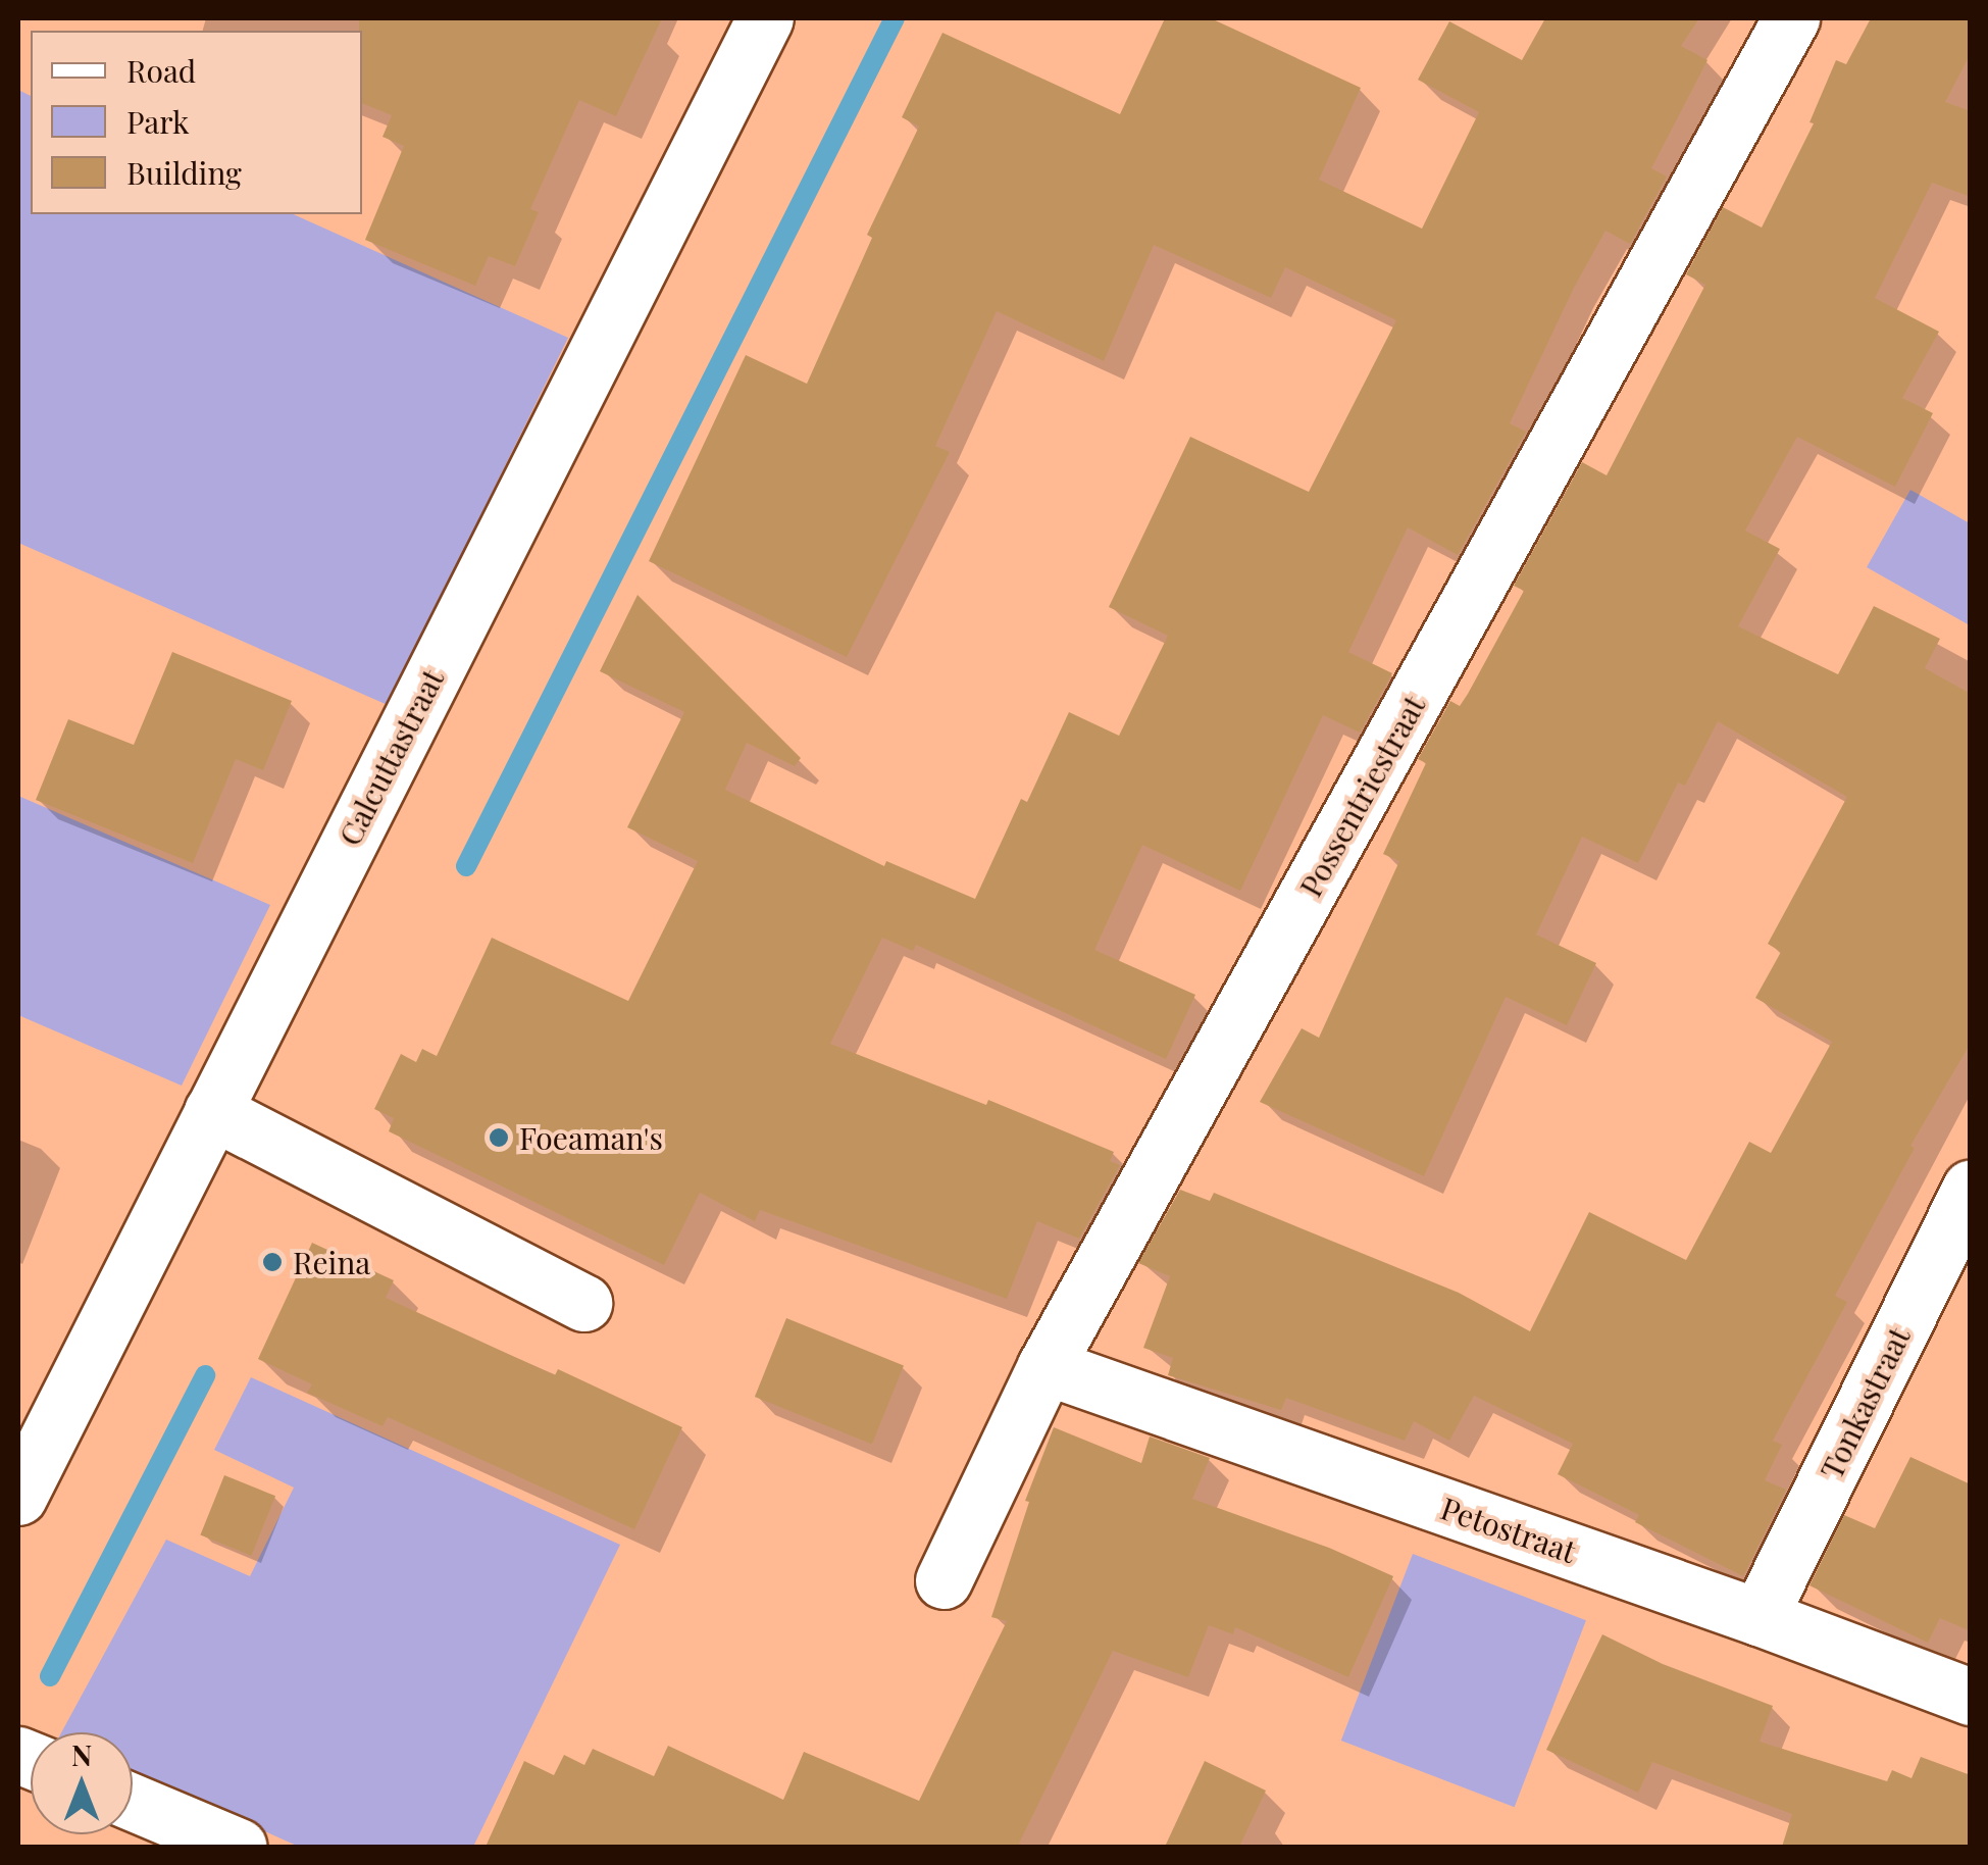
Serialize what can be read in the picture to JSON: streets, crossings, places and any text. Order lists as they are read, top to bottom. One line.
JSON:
{"streets":{"street":["Calcuttastraat","Possentriestraat","Tonkastraat","Petostraat"]},"crossings":[["Possentriestraat","Petostraat"],["Tonkastraat","Petostraat"]],"places":["Foeaman's","Reina"],"legend":["Road","Park","Building"],"north":"top"}
